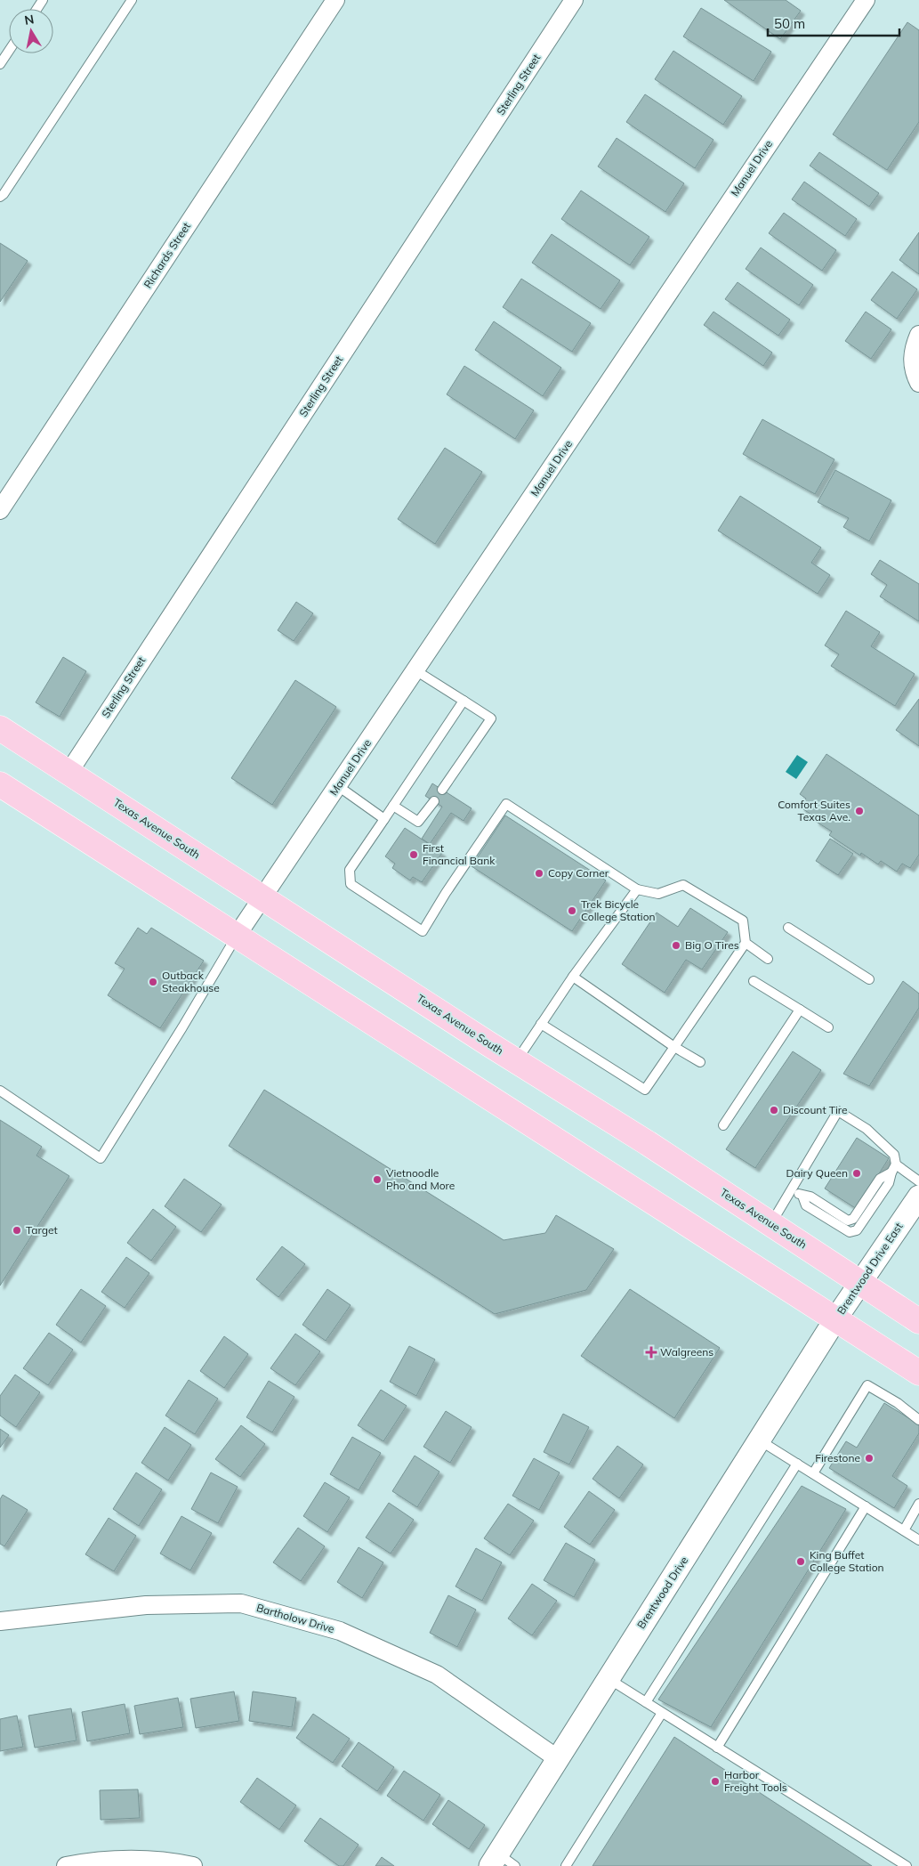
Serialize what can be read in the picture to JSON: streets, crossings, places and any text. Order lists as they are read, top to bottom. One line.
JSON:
{"streets":{"main road":["Texas Avenue South"],"street":["Sterling Street","Manuel Drive","Richards Street","Brentwood Drive East","Brentwood Drive","Bartholow Drive"]},"crossings":[["Sterling Street","Texas Avenue South"],["Manuel Drive","Texas Avenue South"],["Texas Avenue South","Brentwood Drive East"],["Brentwood Drive East","Brentwood Drive"],["Brentwood Drive","Bartholow Drive"]],"places":{"other":["Comfort Suites Texas Ave.","First Financial Bank","Copy Corner","Trek Bicycle College Station","Big O Tires","Outback Steakhouse","Discount Tire","Dairy Queen","Vietnoodle Pho and More","Target","Firestone","King Buffet College Station","Harbor Freight Tools"],"health":["Walgreens"]},"scale_bar":"50 m","north":"top"}
